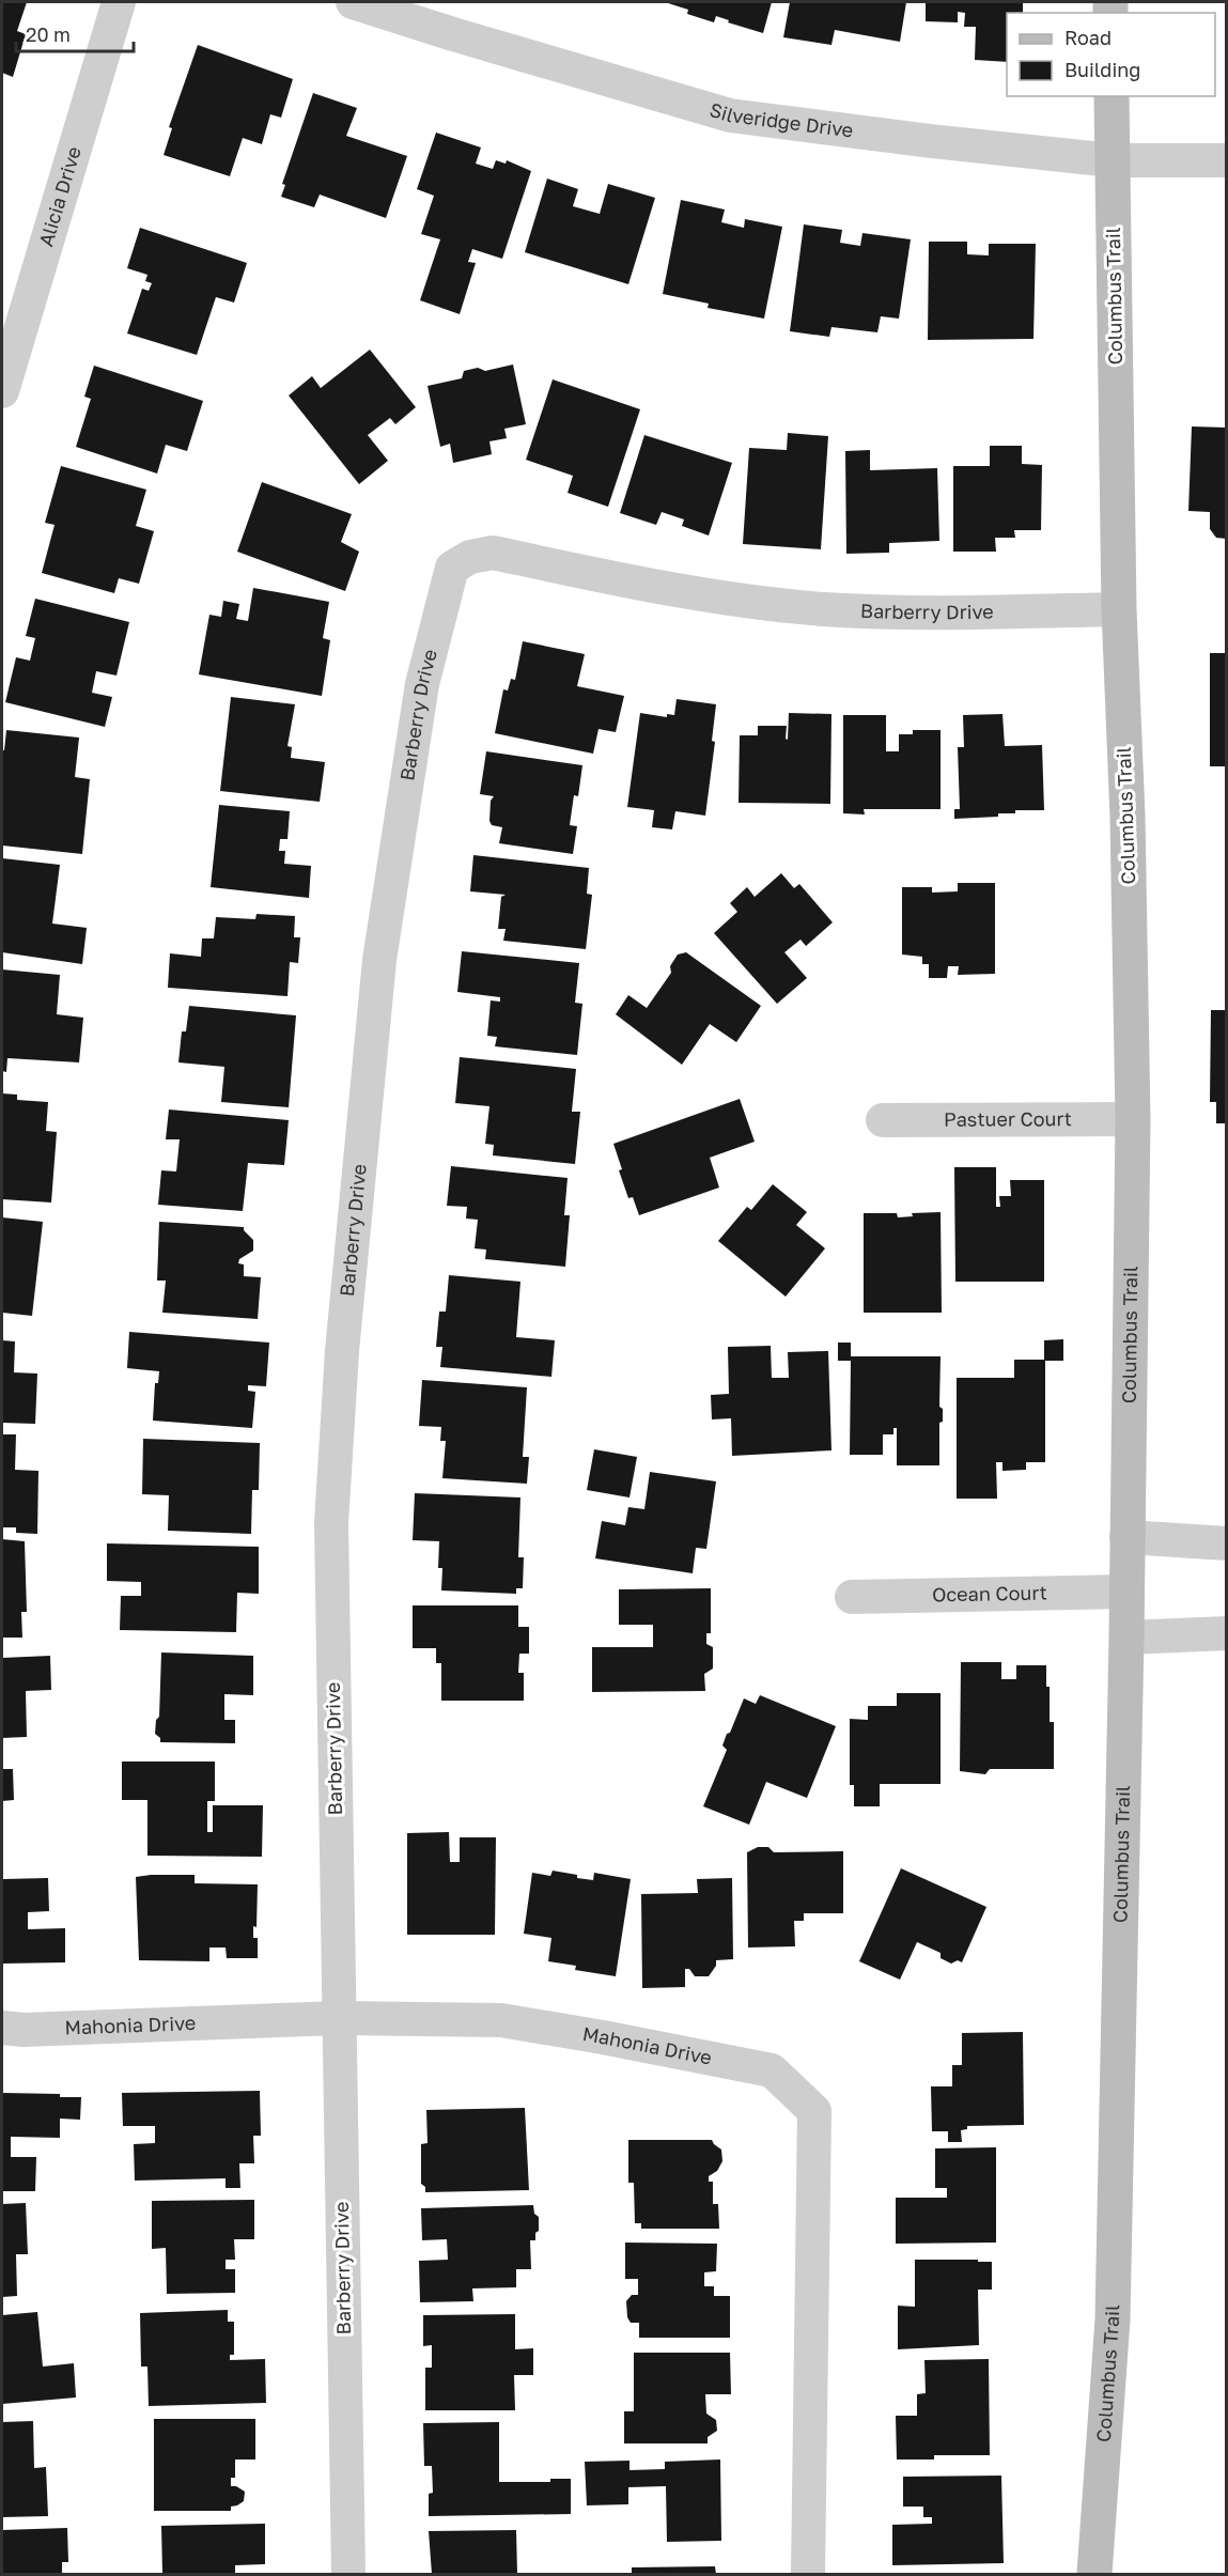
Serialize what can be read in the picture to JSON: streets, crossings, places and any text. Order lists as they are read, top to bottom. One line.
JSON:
{"streets":{"street":["Silveridge Drive","Alicia Drive","Columbus Trail","Barberry Drive","Pastuer Court","Ocean Court","Mahonia Drive"]},"crossings":[["Silveridge Drive","Columbus Trail"],["Columbus Trail","Barberry Drive"],["Columbus Trail","Pastuer Court"],["Columbus Trail","Ocean Court"],["Barberry Drive","Mahonia Drive"]],"legend":["Road","Building"],"scale_bar":"20 m"}
